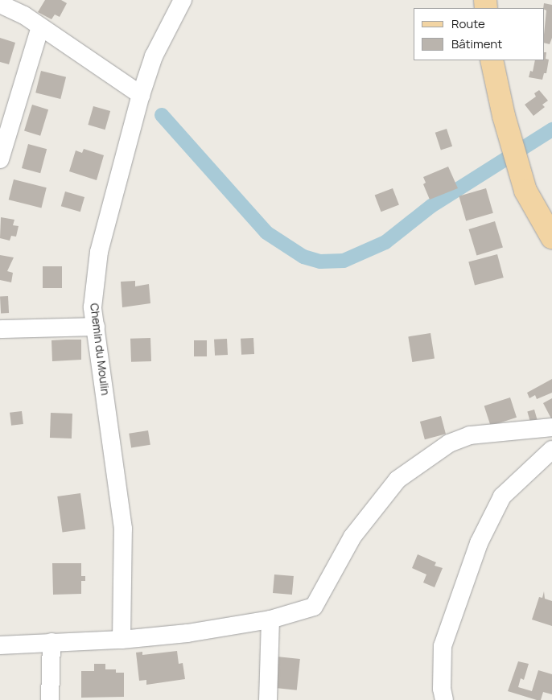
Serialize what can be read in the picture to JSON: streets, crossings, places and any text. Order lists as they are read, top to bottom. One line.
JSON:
{"streets":{"street":["Chemin du Moulin"]},"legend":["Route","Bâtiment"]}
